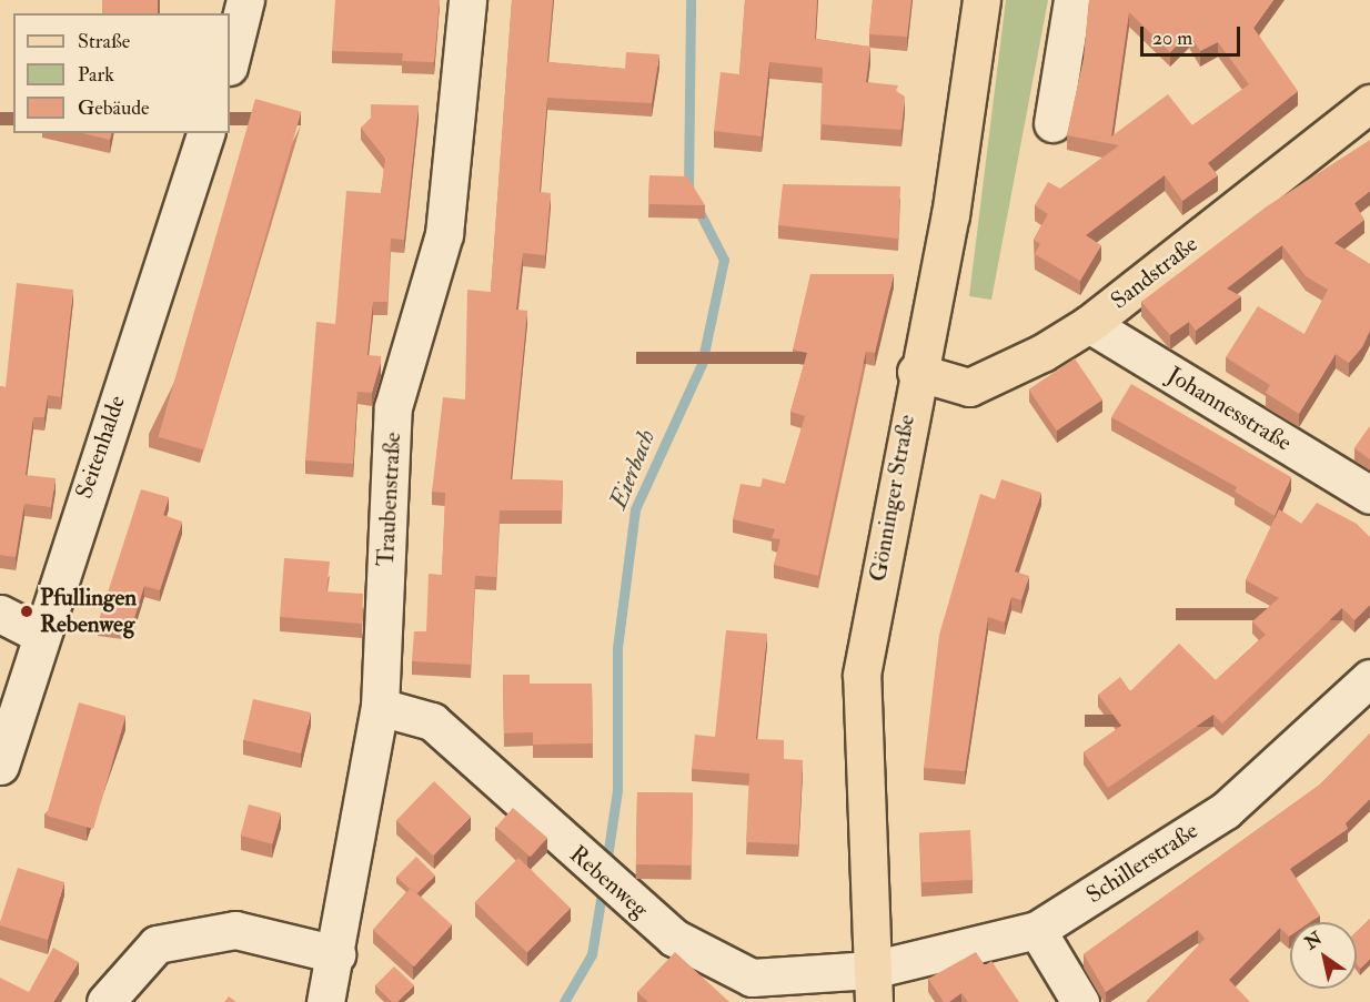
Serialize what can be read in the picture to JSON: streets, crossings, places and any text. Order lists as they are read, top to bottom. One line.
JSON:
{"streets":{"main road":["Sandstraße","Gönninger Straße"],"street":["Johannesstraße","Seitenhalde","Traubenstraße","Schillerstraße","Rebenweg"]},"crossings":[["Sandstraße","Johannesstraße"],["Sandstraße","Gönninger Straße"],["Gönninger Straße","Schillerstraße"],["Gönninger Straße","Rebenweg"],["Traubenstraße","Rebenweg"],["Schillerstraße","Rebenweg"]],"water":["Eierbach"],"places":["Pfullingen Rebenweg"],"legend":["Straße","Park","Gebäude"],"scale_bar":"20 m","north":"top left"}
